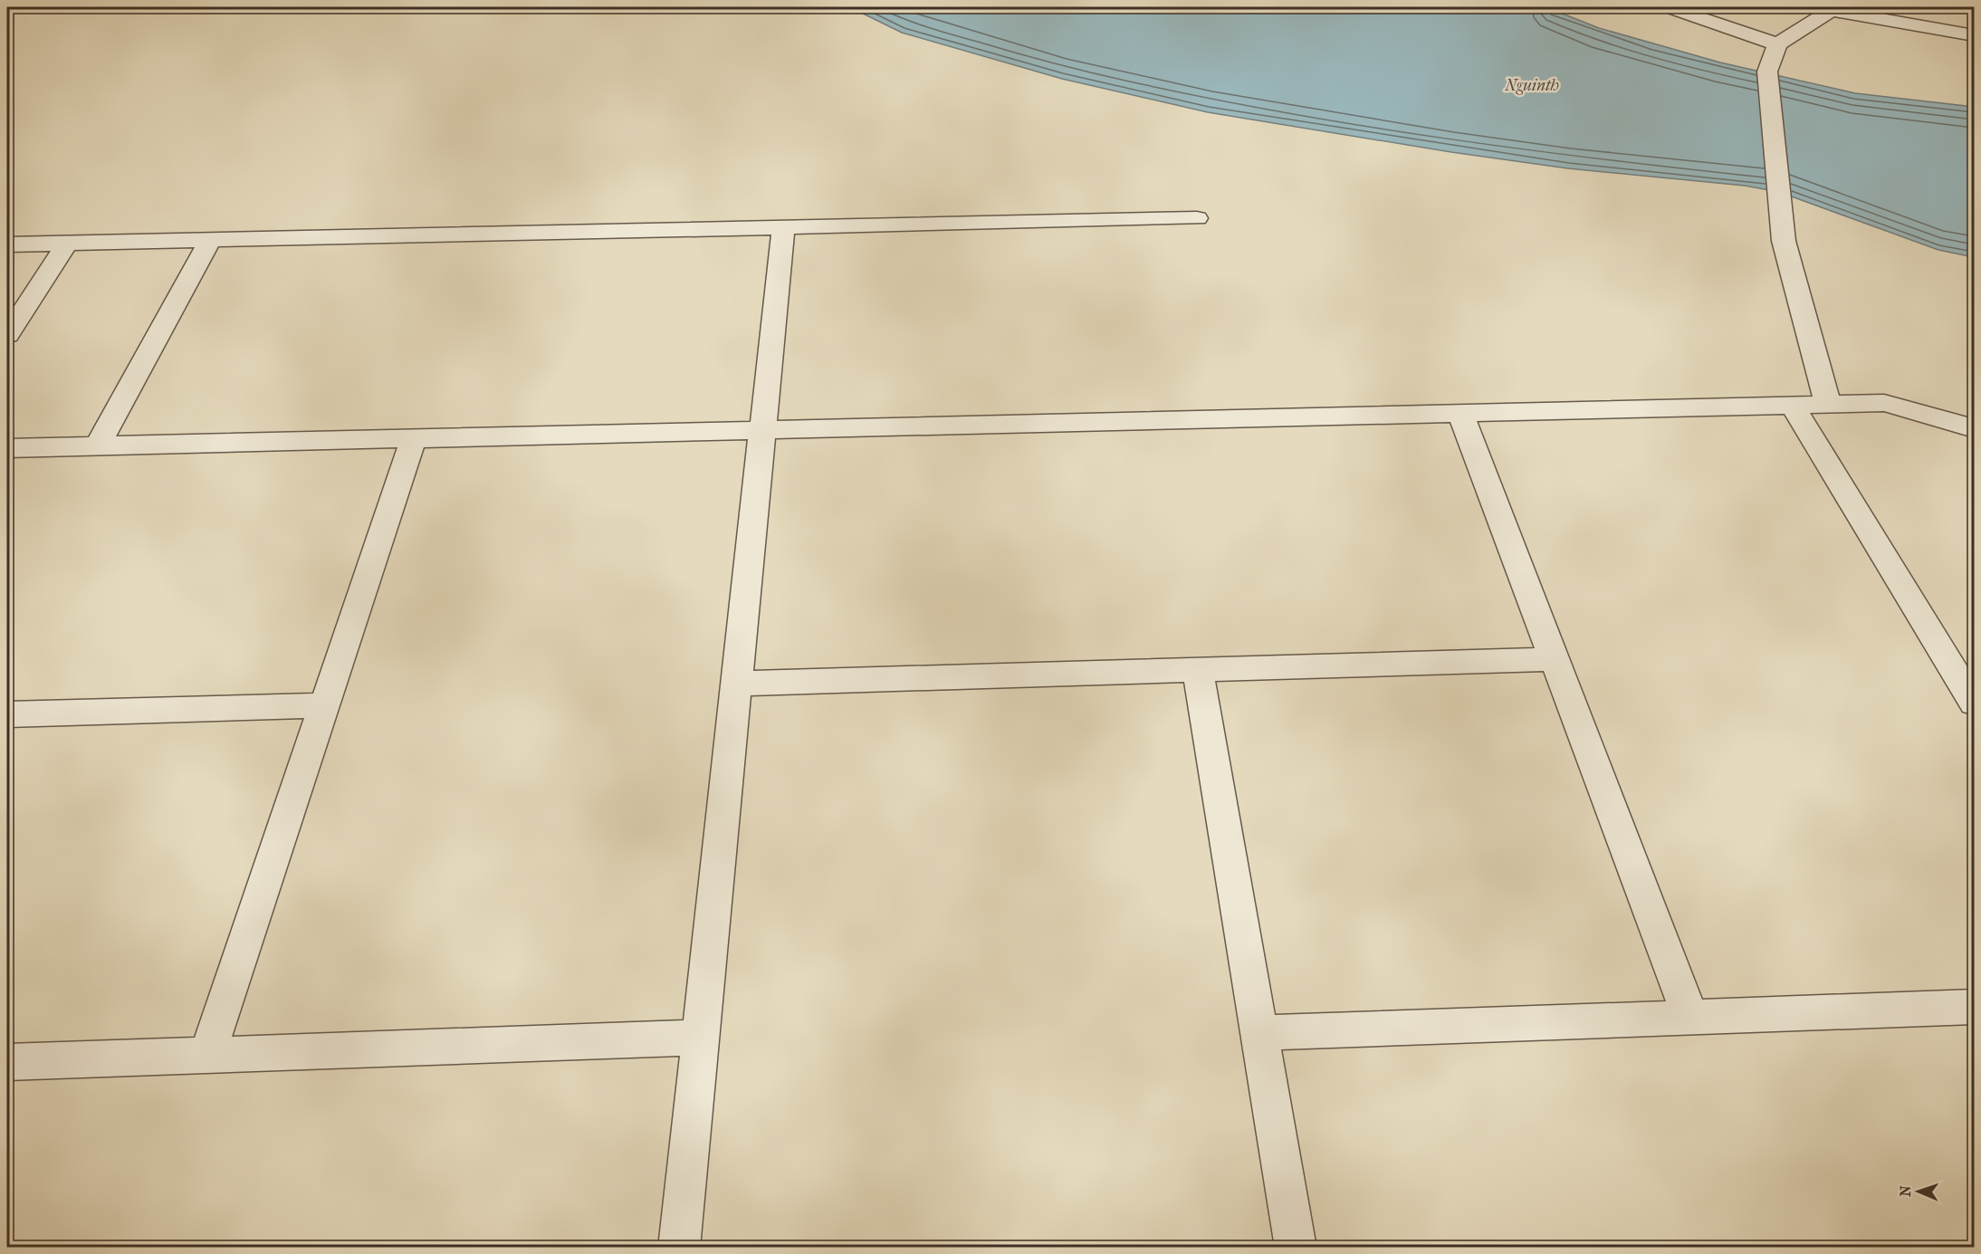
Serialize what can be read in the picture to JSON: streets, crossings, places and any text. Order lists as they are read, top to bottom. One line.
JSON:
{"water":["Nguinth"],"north":"left"}
